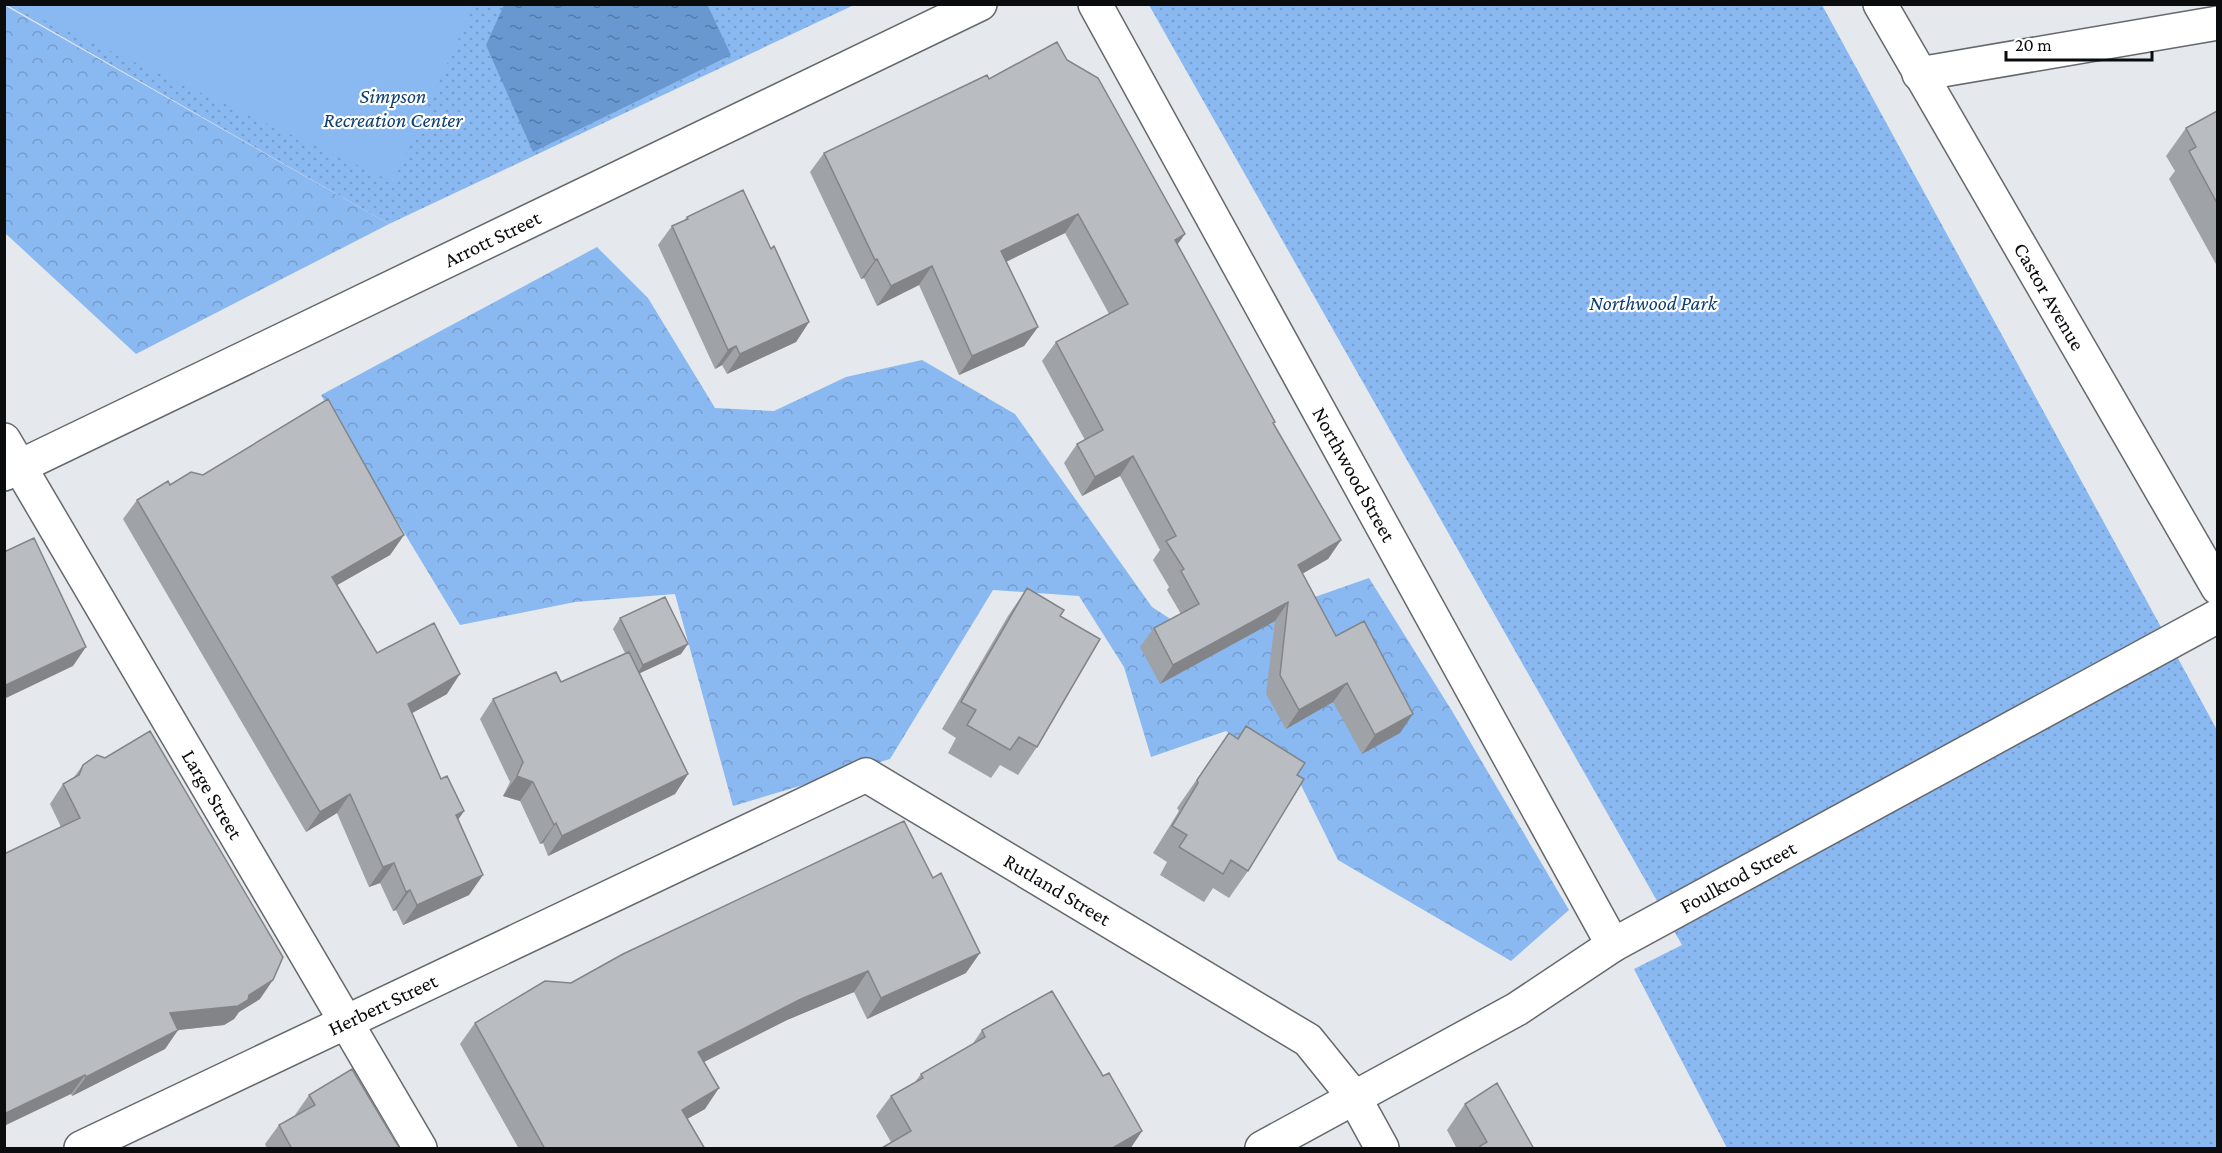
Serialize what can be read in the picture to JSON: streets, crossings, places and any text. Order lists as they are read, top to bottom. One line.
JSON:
{"streets":{"street":["Arrott Street","Castor Avenue","Northwood Street","Large Street","Foulkrod Street","Rutland Street","Herbert Street"]},"crossings":[["Arrott Street","Large Street"],["Northwood Street","Foulkrod Street"],["Large Street","Herbert Street"],["Foulkrod Street","Rutland Street"],["Rutland Street","Herbert Street"]],"parks":["Simpson Recreation Center","Northwood Park"],"scale_bar":"20 m"}
